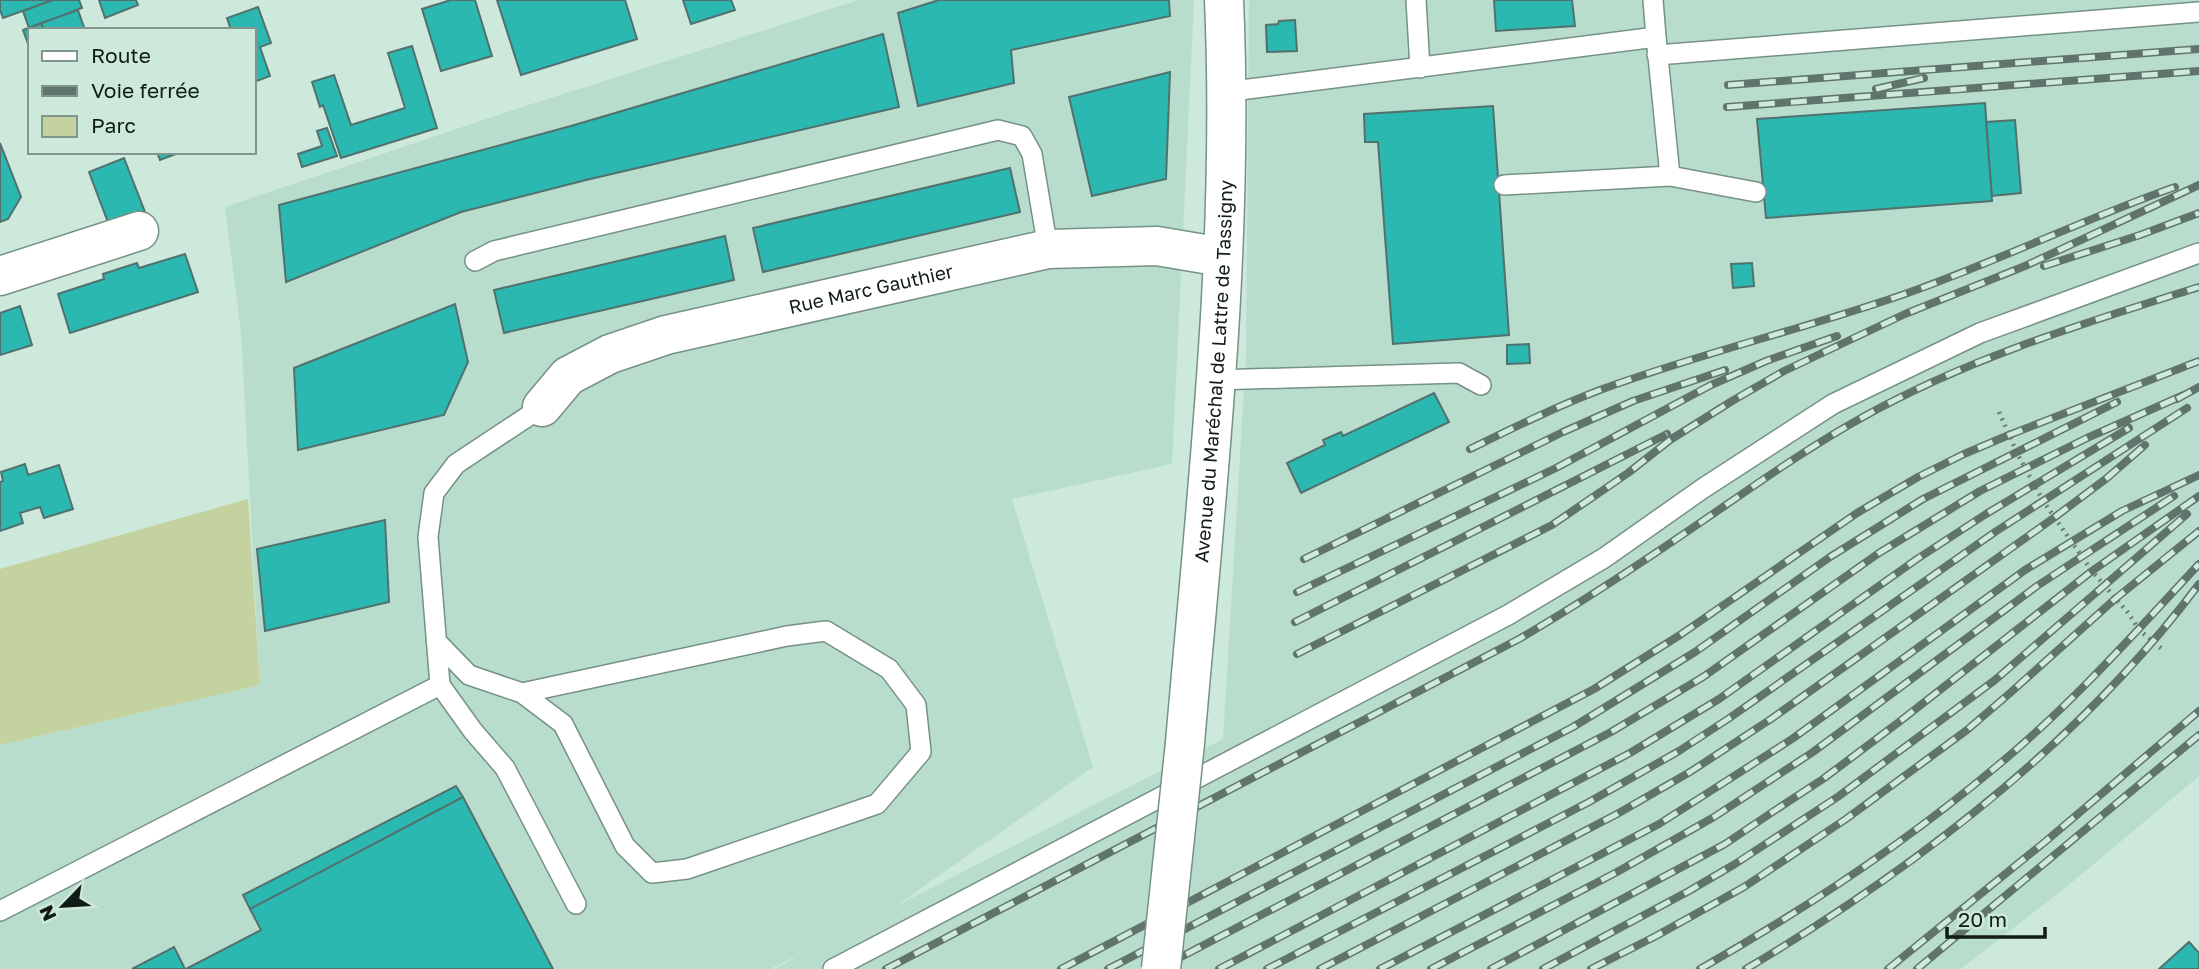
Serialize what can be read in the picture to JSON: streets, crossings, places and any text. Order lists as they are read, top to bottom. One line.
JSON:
{"streets":{"street":["Rue Marc Gauthier","Avenue du Maréchal de Lattre de Tassigny"]},"crossings":[["Rue Marc Gauthier","Avenue du Maréchal de Lattre de Tassigny"]],"legend":["Route","Voie ferrée","Parc"],"scale_bar":"20 m","north":"bottom left"}
